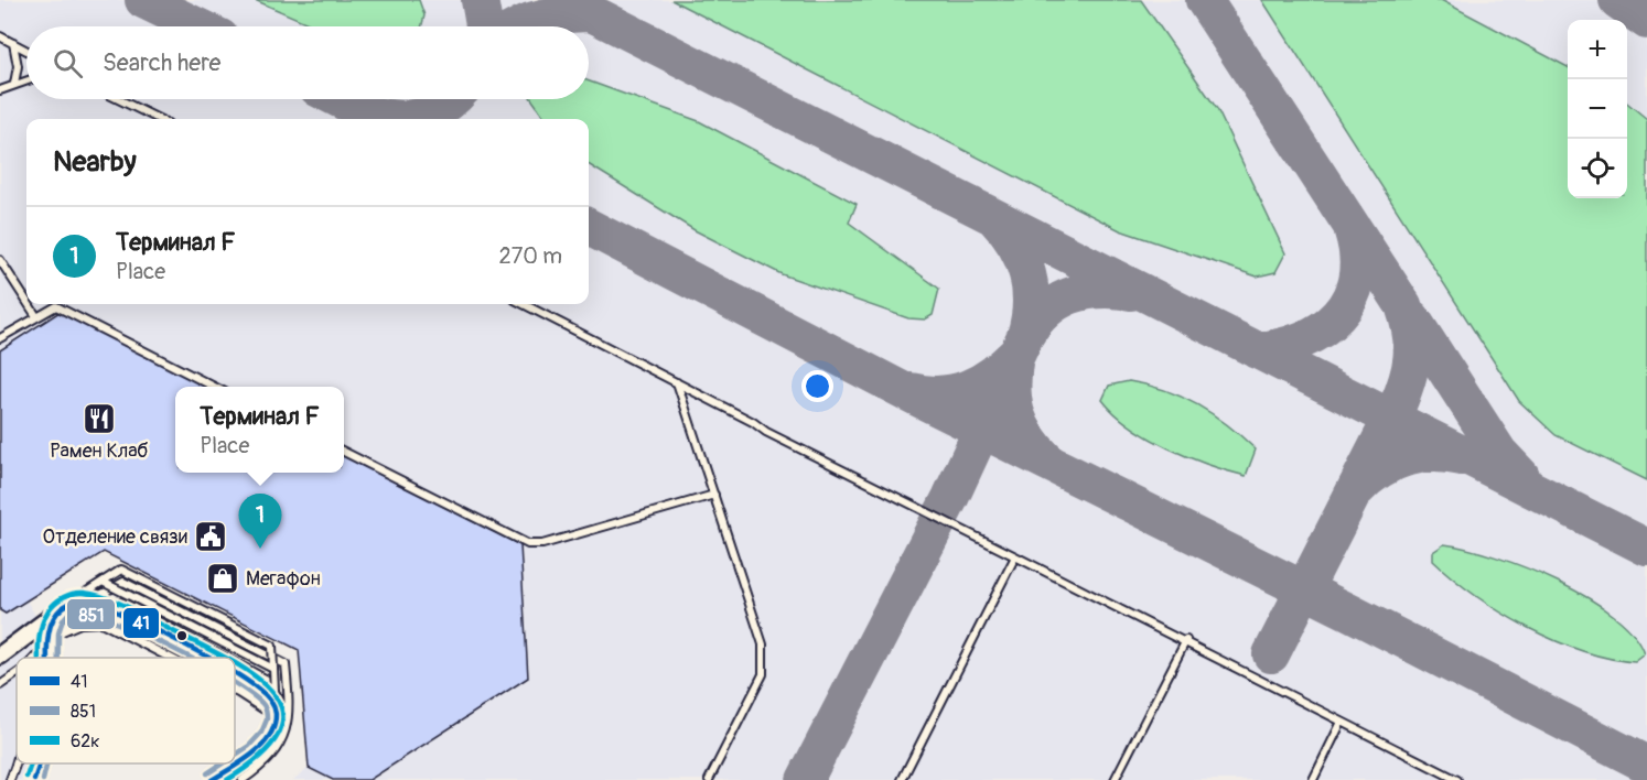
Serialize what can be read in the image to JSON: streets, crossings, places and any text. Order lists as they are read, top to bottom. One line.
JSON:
{"places":{"restaurant":["Рамен Клаб"],"public building":["Отделение связи"],"shop":["Мегафон"]},"lines":["transit line 62к","transit line 41","transit line 851"],"legend":["41","851","62к"],"page":{"map_buttons":["+","−"],"search":"Search here","heading":"Nearby","list":[{"mark":"1","name":"Терминал F","note":"Place","value":"270 m"}],"popup":["Терминал F","Place"],"pins":"1"}}
